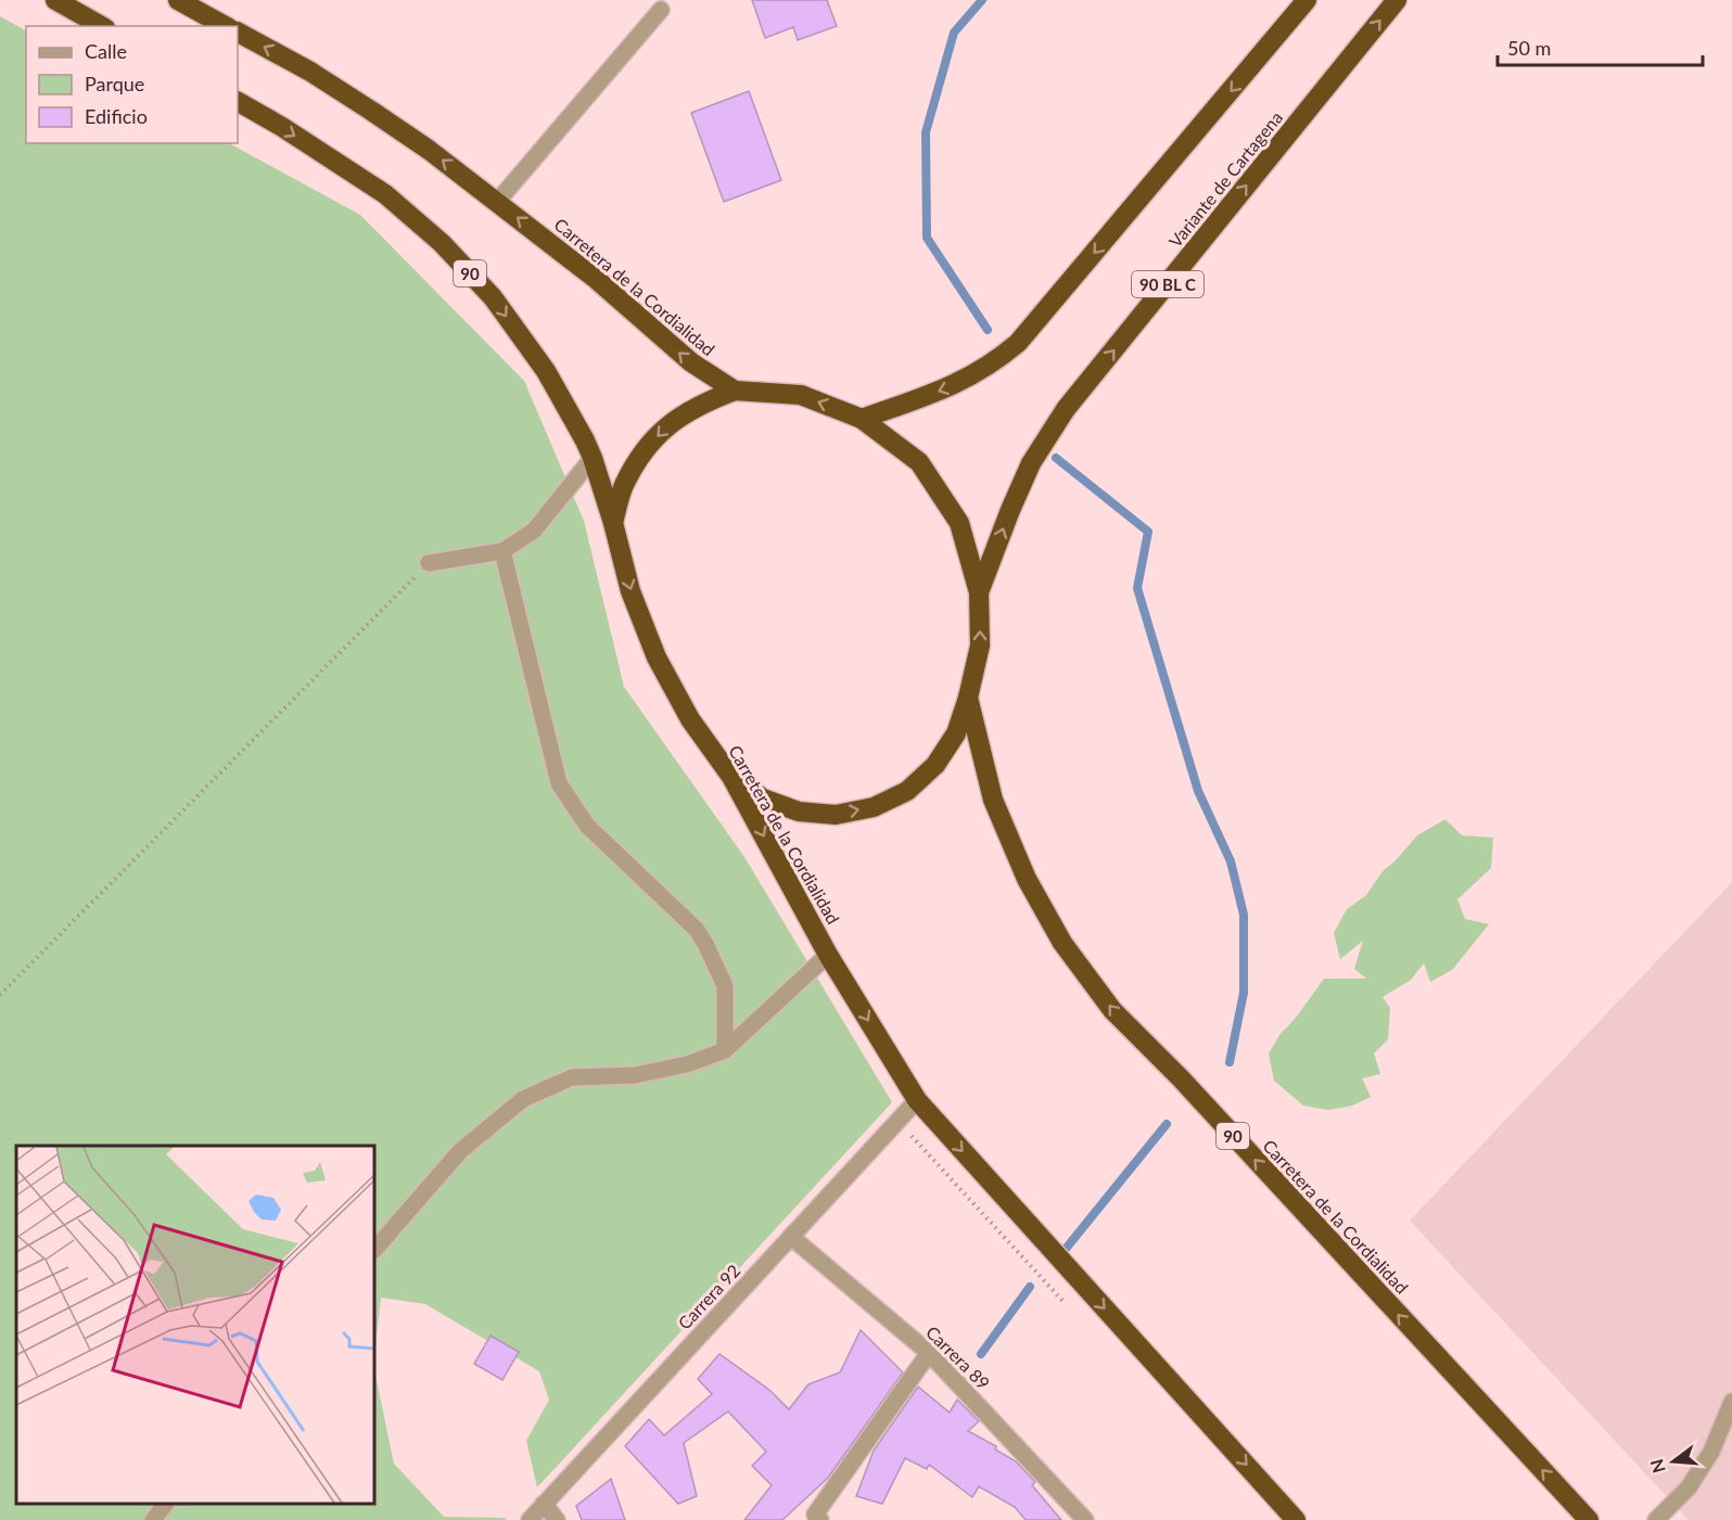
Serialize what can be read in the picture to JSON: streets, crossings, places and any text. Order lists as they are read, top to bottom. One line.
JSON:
{"streets":{"highway":["Variante de Cartagena","90","90 BL C","Carretera de la Cordialidad"],"street":["Carrera 92","Carrera 89"]},"crossings":[["Variante de Cartagena","Carretera de la Cordialidad"],["Carretera de la Cordialidad","Carrera 92"],["Carrera 92","Carrera 89"]],"legend":["Calle","Parque","Edificio"],"scale_bar":"50 m","north":"left"}
